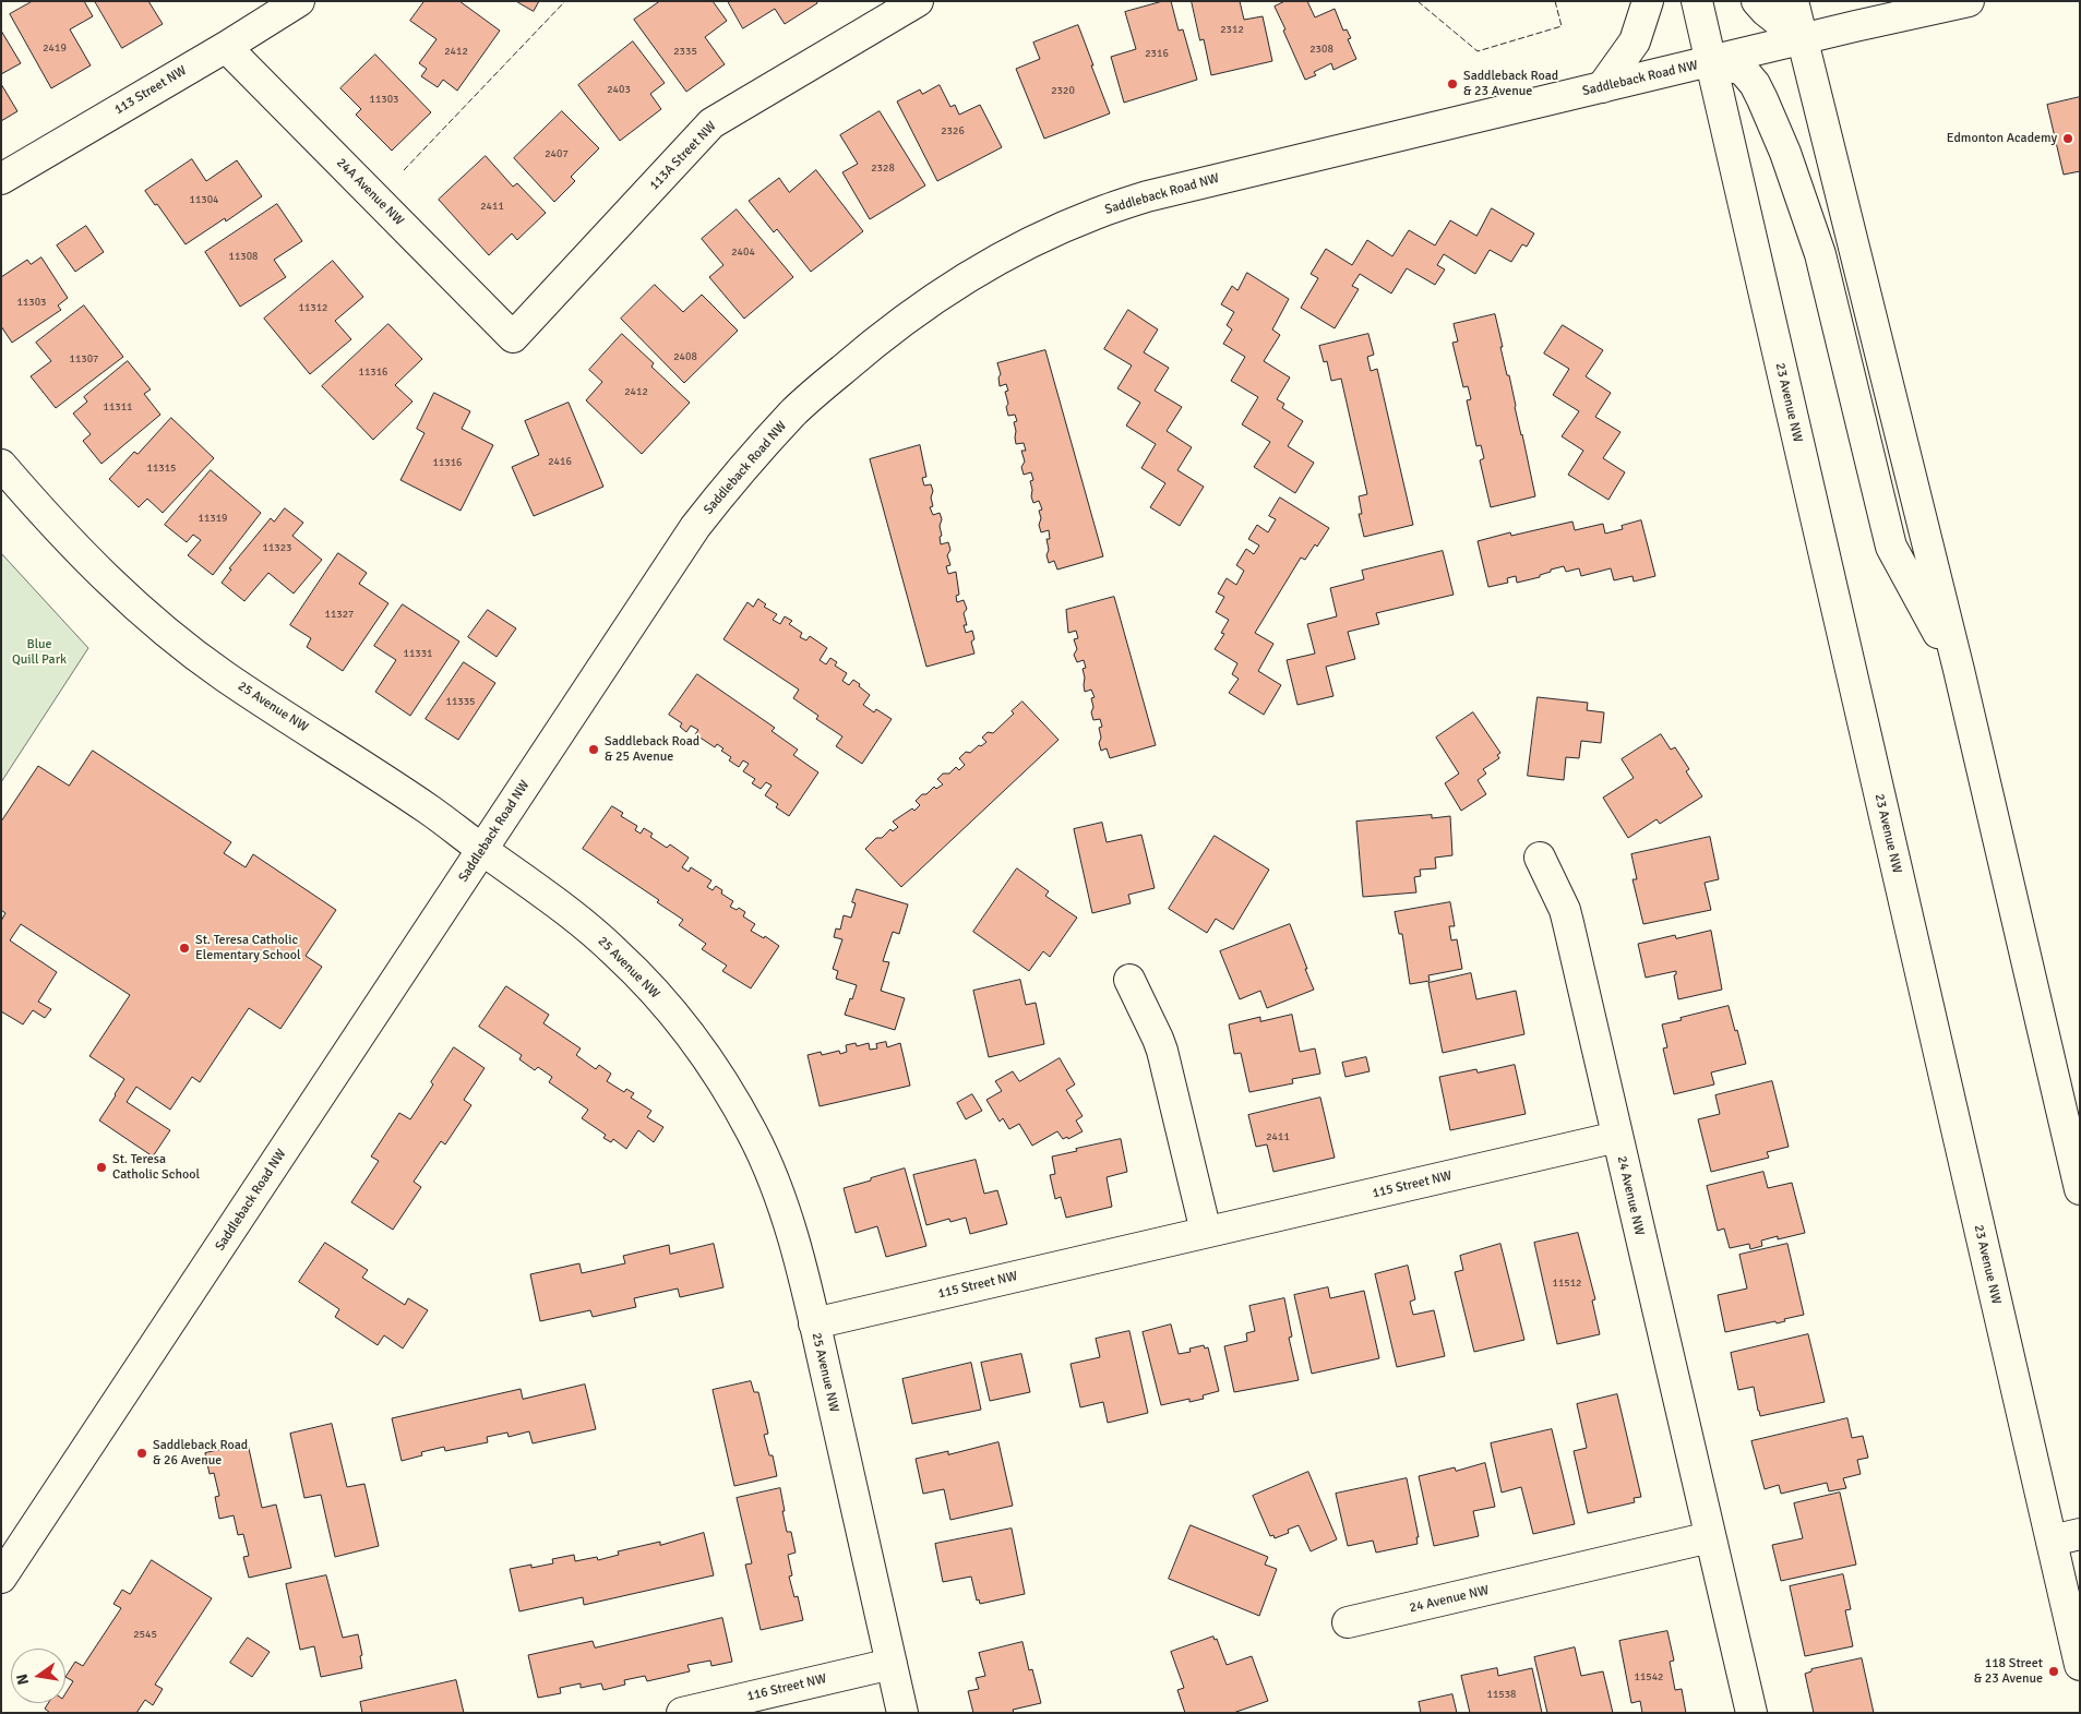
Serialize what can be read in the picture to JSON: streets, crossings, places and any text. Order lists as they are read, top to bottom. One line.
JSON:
{"streets":{"street":["Saddleback Road NW","113 Street NW","113A Street NW","24A Avenue NW","23 Avenue NW","25 Avenue NW","115 Street NW","24 Avenue NW","116 Street NW"]},"crossings":[["Saddleback Road NW","23 Avenue NW"],["Saddleback Road NW","25 Avenue NW"],["113 Street NW","24A Avenue NW"],["113A Street NW","24A Avenue NW"],["25 Avenue NW","115 Street NW"],["25 Avenue NW","116 Street NW"],["115 Street NW","24 Avenue NW"]],"parks":["Blue Quill Park"],"places":["Saddleback Road & 23 Avenue","Edmonton Academy","Saddleback Road & 25 Avenue","St. Teresa Catholic Elementary School","St. Teresa Catholic School","Saddleback Road & 26 Avenue","118 Street & 23 Avenue"],"house_numbers":["2312","2419","2308","2412","2335","2316","2403","2320","11303","2326","2407","2328","11304","2411","2404","11308","11303","11312","2408","11307","11316","2412","11311","2416","11316","11315","11319","11323","11327","11331","11335","2411","11512","2545","11542","11538"],"north":"left"}
